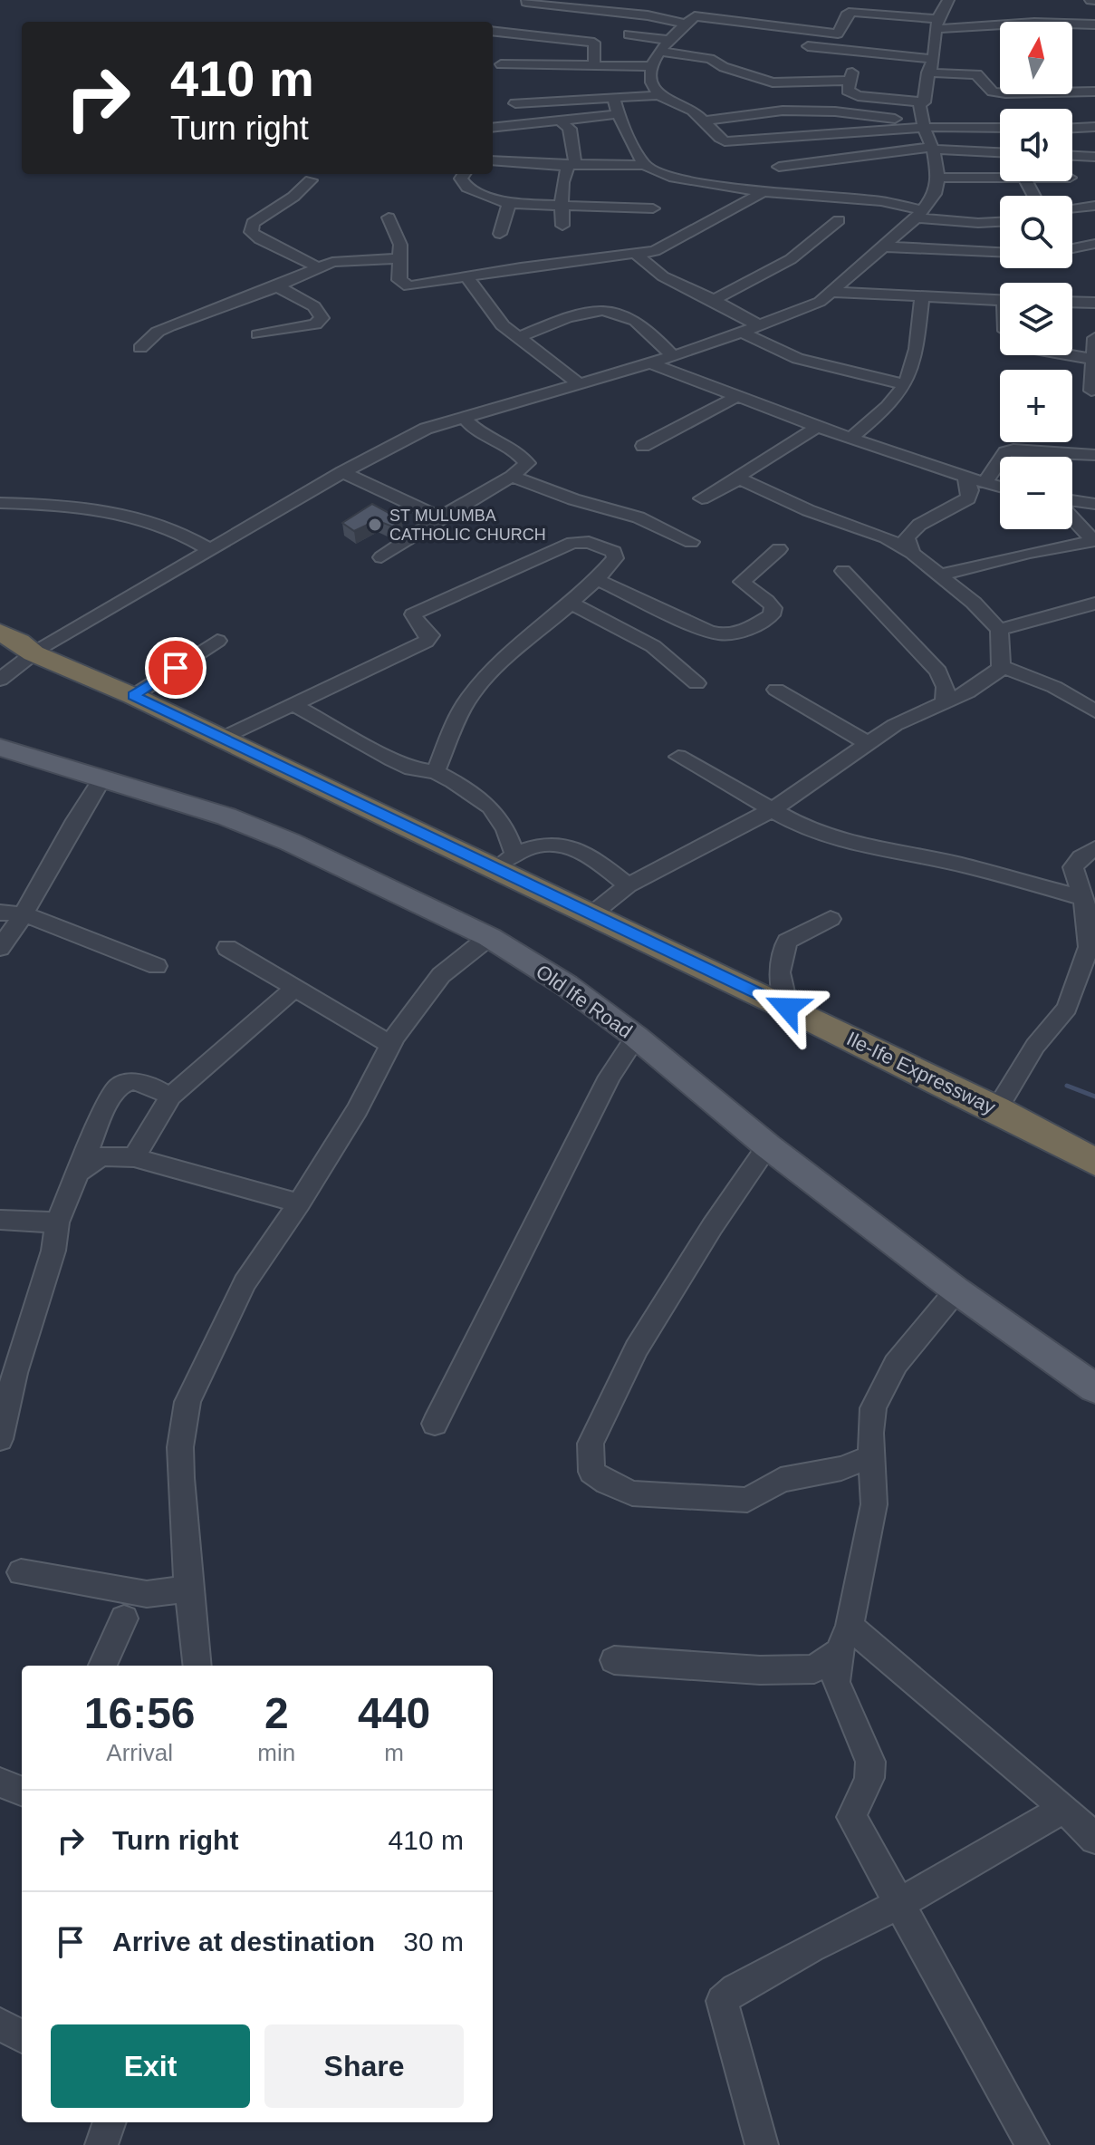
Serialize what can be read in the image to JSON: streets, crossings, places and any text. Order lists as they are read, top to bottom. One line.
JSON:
{"streets":{"highway":["Ile-Ife Expressway"],"main road":["Old Ife Road"]},"places":["ST MULUMBA CATHOLIC CHURCH"],"north":"top","page":{"map_buttons":["+","−"],"turn":["410 m","Turn right"],"eta":["16:56","Arrival","2","min","440","m"],"list":[{"name":"Turn right","value":"410 m"},{"name":"Arrive at destination","value":"30 m"}],"buttons":["Exit","Share"]}}
